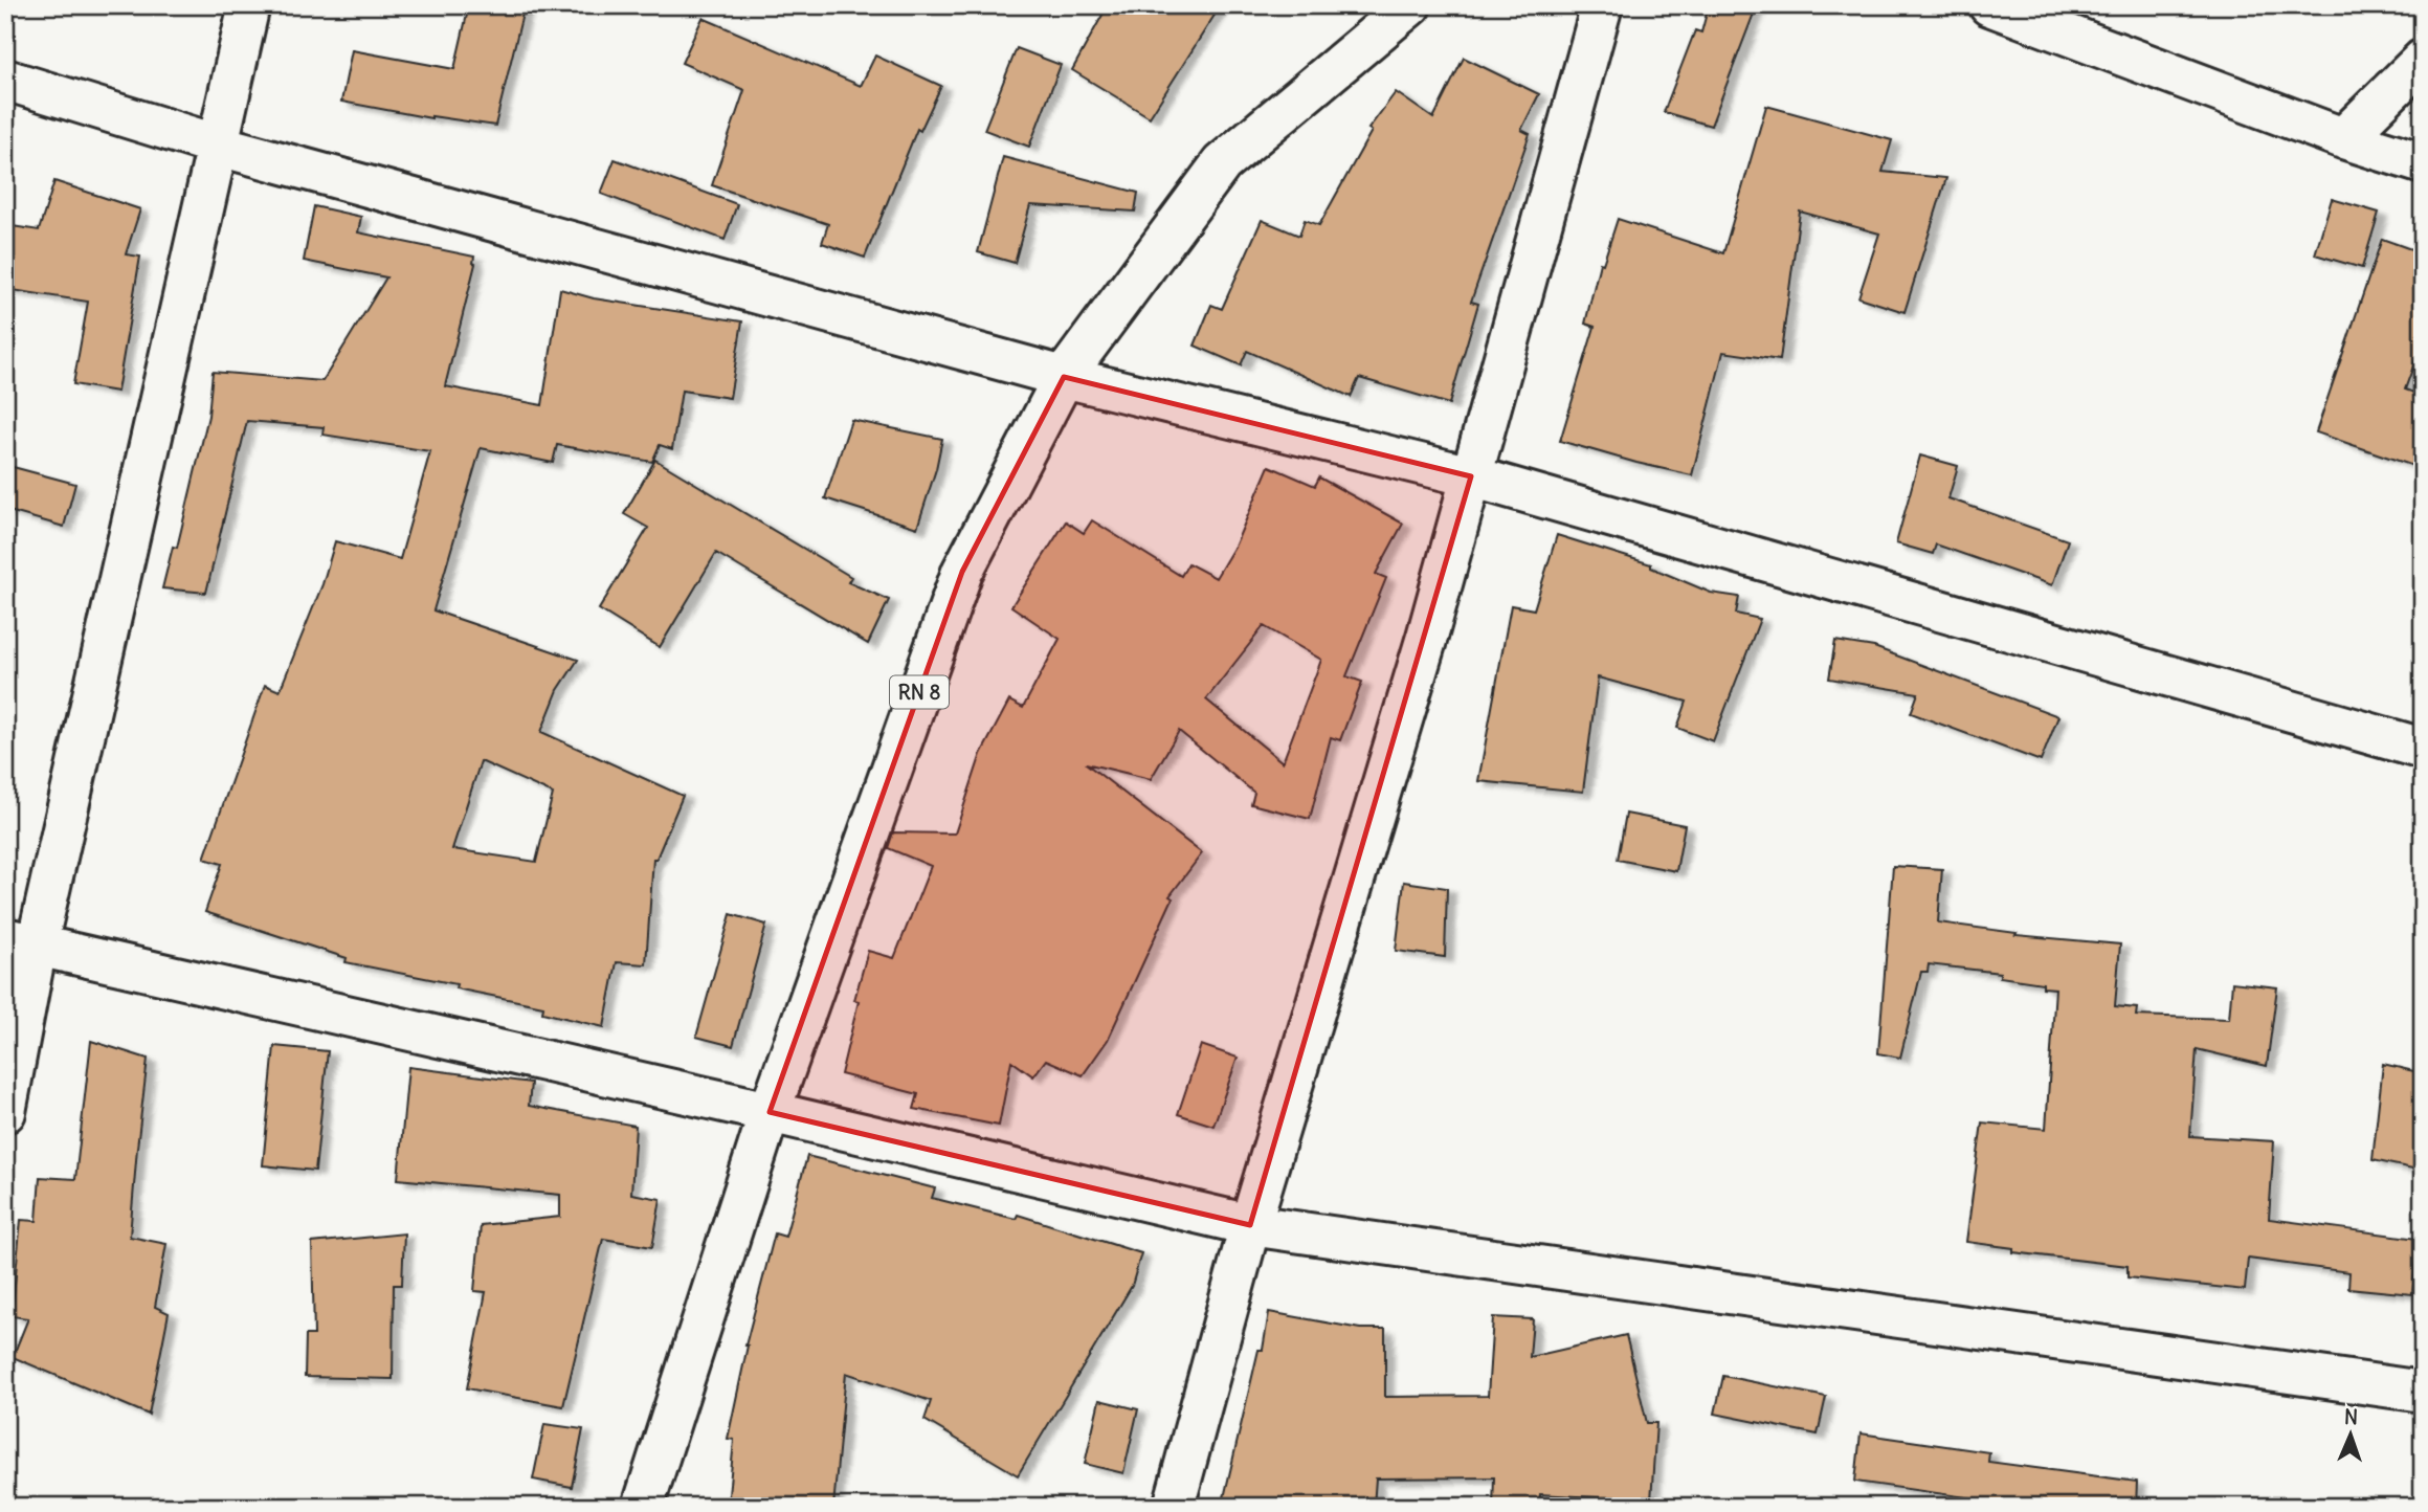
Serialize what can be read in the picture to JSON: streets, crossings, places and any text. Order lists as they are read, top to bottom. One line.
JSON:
{"streets":{"street":["RN 8"]},"north":"top"}
